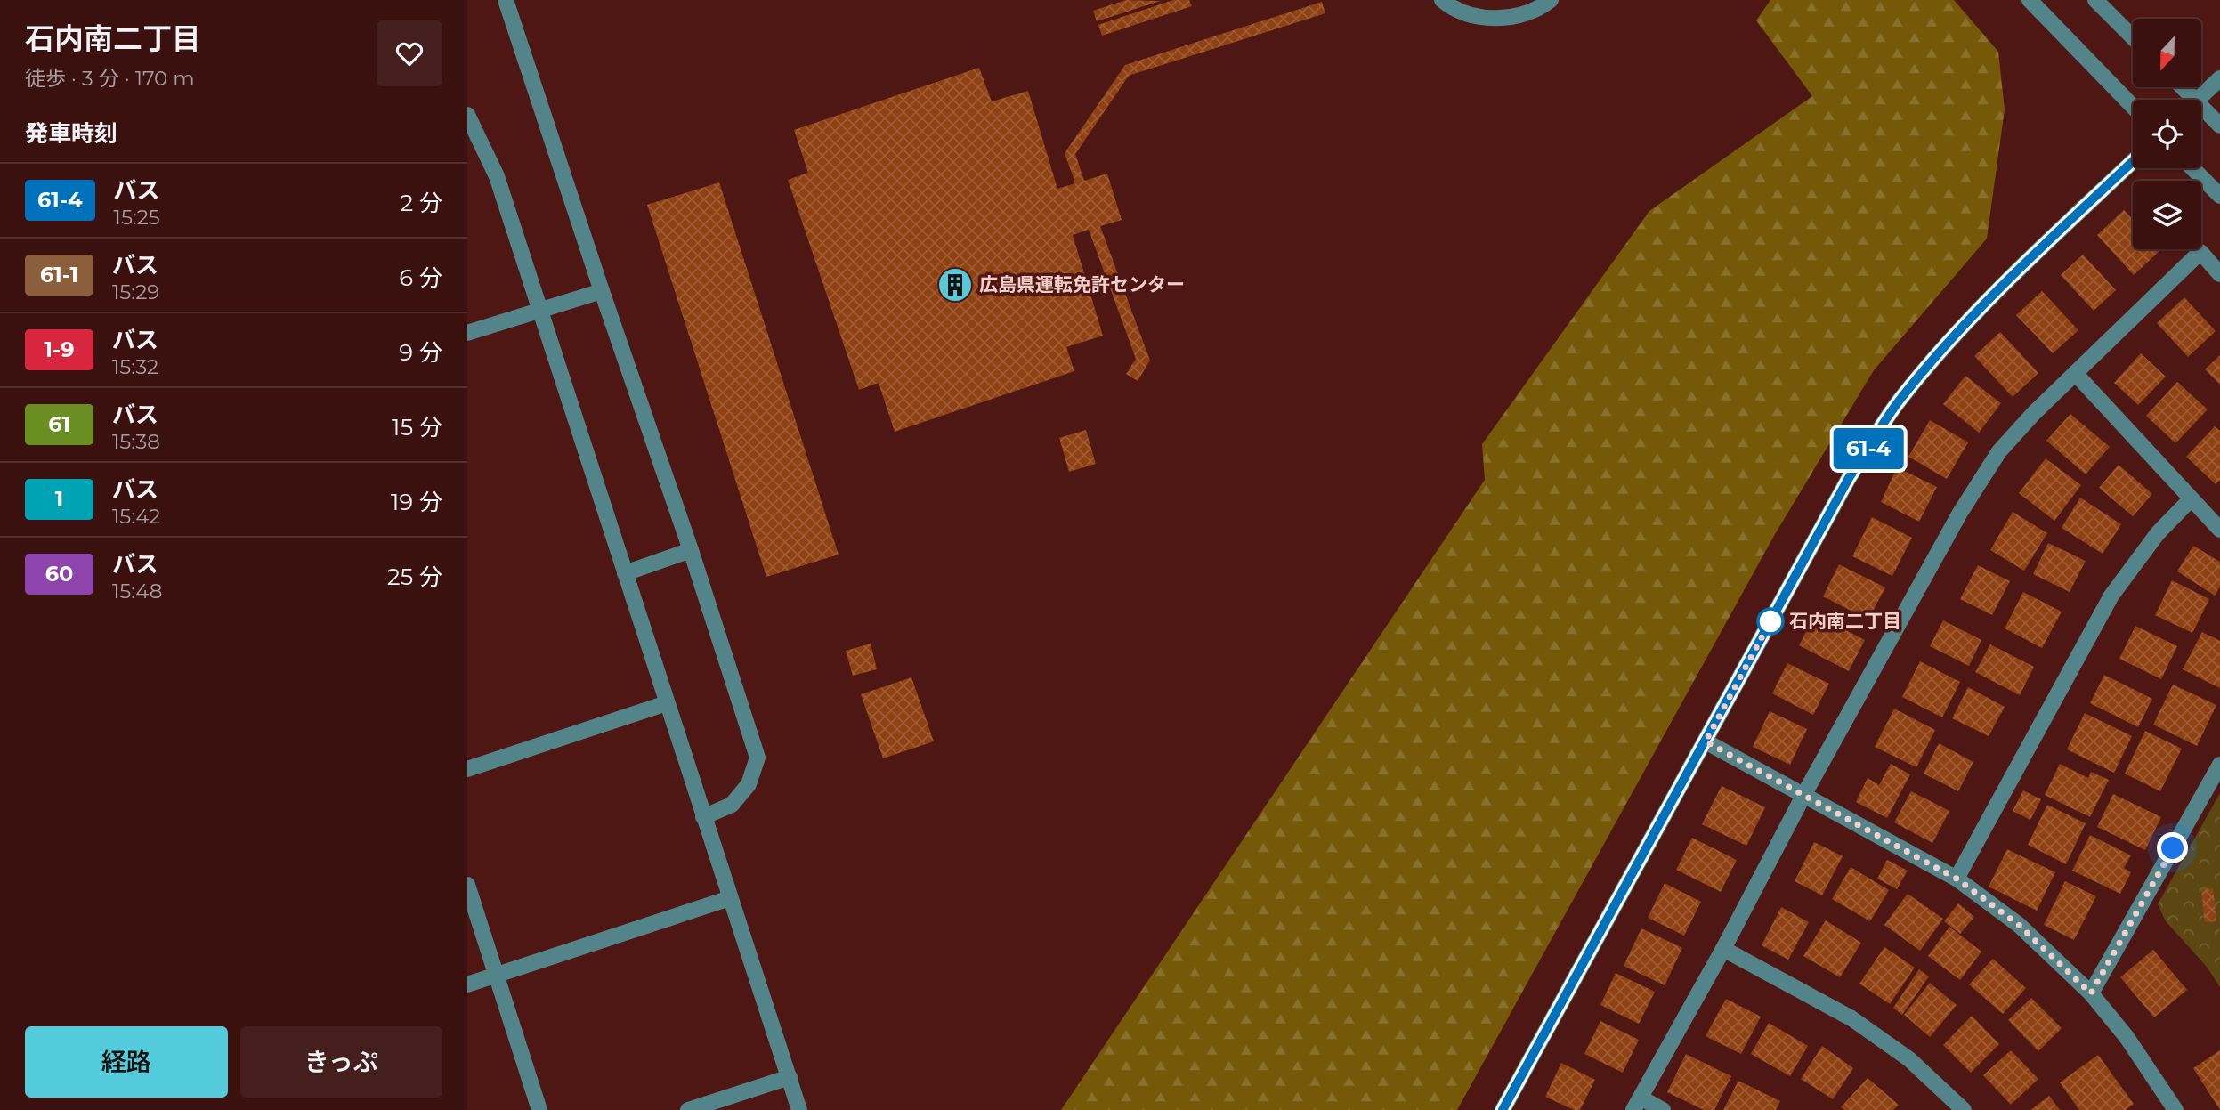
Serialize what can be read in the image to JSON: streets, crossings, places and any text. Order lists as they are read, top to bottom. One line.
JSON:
{"places":{"building":["広島県運転免許センター"],"other":["石内南二丁目"]},"lines":["bus line 61-4"],"north":"bottom","page":{"heading":[["石内南二丁目","徒歩 · 3 分 · 170 m"],"発車時刻"],"on_map":"61-4","list":[{"mark":"61-4","name":"バス","note":"15:25","value":"2 分"},{"mark":"61-1","name":"バス","note":"15:29","value":"6 分"},{"mark":"1-9","name":"バス","note":"15:32","value":"9 分"},{"mark":"61","name":"バス","note":"15:38","value":"15 分"},{"mark":"1","name":"バス","note":"15:42","value":"19 分"},{"mark":"60","name":"バス","note":"15:48","value":"25 分"}],"buttons":["経路","きっぷ"]}}
